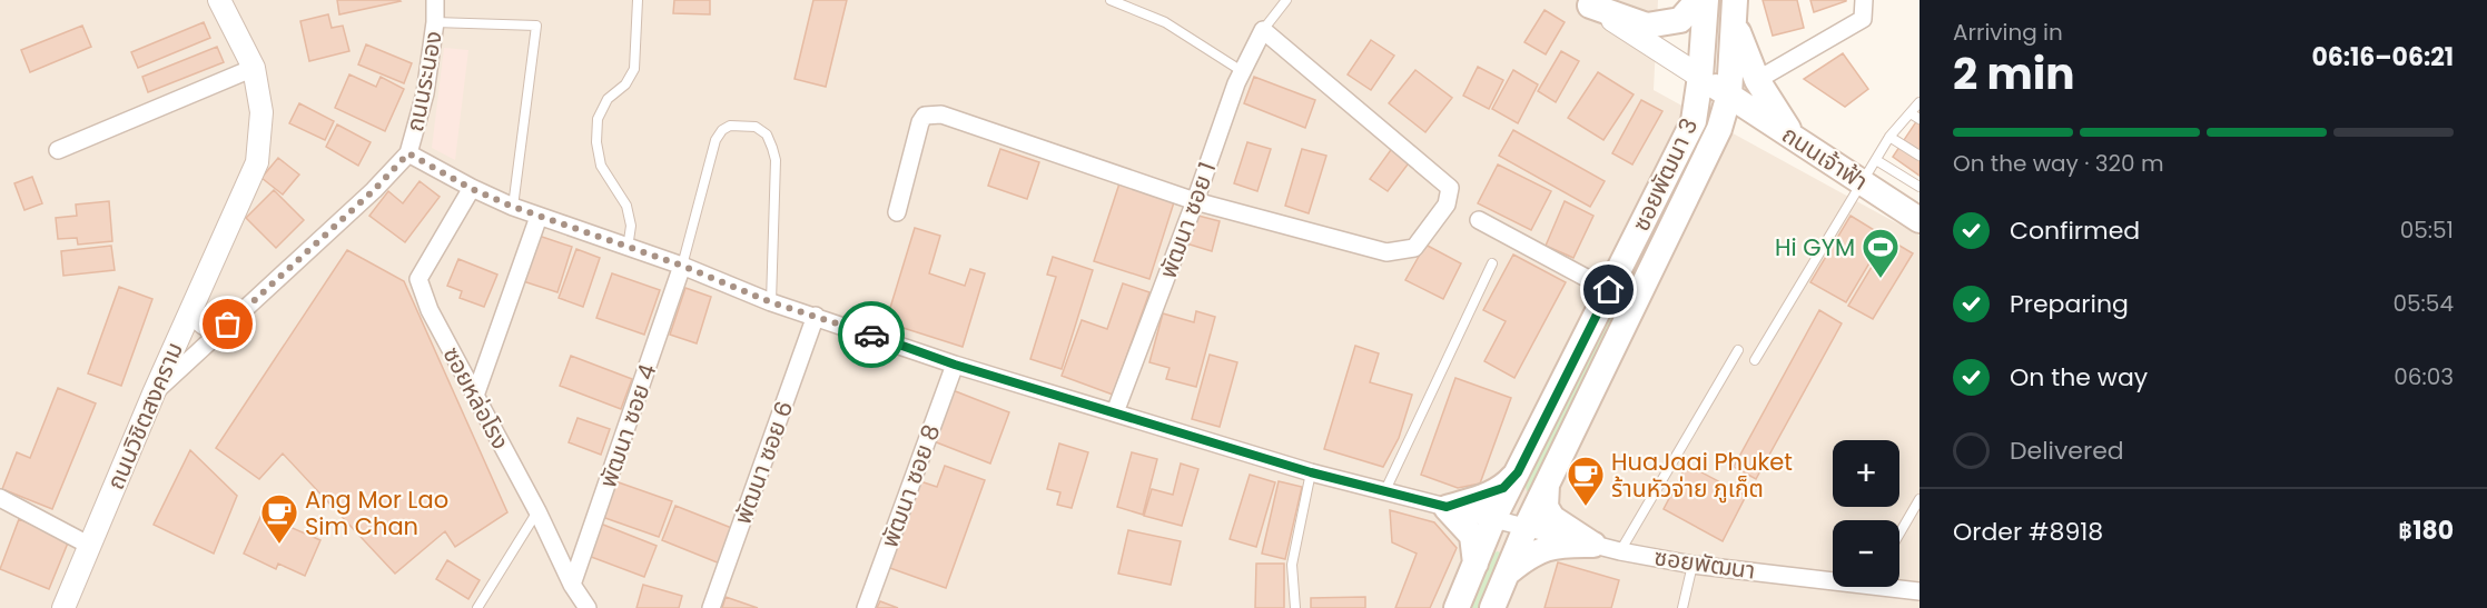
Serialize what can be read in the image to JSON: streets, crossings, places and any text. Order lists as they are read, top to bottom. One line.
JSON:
{"streets":{"main road":["ถนนเจ้าฟ้า","ซอยพัฒนา 3"],"street":["ถนนระนอง","พัฒนา ซอย 1","ซอยหล่อโรง","ถนนวิชิตสงคราม","พัฒนา ซอย 4","พัฒนา ซอย 6","พัฒนา ซอย 8","ซอยพัฒนา"]},"crossings":[["ถนนระนอง","ถนนวิชิตสงคราม"],["ถนนระนอง","ซอยพัฒนา"],["ถนนเจ้าฟ้า","ซอยพัฒนา 3"],["ซอยพัฒนา 3","ซอยพัฒนา"],["พัฒนา ซอย 1","ซอยพัฒนา"],["ซอยหล่อโรง","พัฒนา ซอย 4"],["ซอยหล่อโรง","ซอยพัฒนา"],["พัฒนา ซอย 4","ซอยพัฒนา"],["พัฒนา ซอย 6","ซอยพัฒนา"],["พัฒนา ซอย 8","ซอยพัฒนา"]],"places":{"sports":["Hi GYM"],"cafe":["HuaJaai Phuket ร้านหัวจ่าย ภูเก็ต","Ang Mor Lao Sim Chan"]},"page":{"heading":["2 min","Arriving in","06:16–06:21"],"panel":["Order #8918","฿180"],"bar":"On the way · 320 m","list":[["Confirmed","05:51"],["Preparing","05:54"],["On the way","06:03"],"Delivered"],"map_buttons":["+","−"]}}
